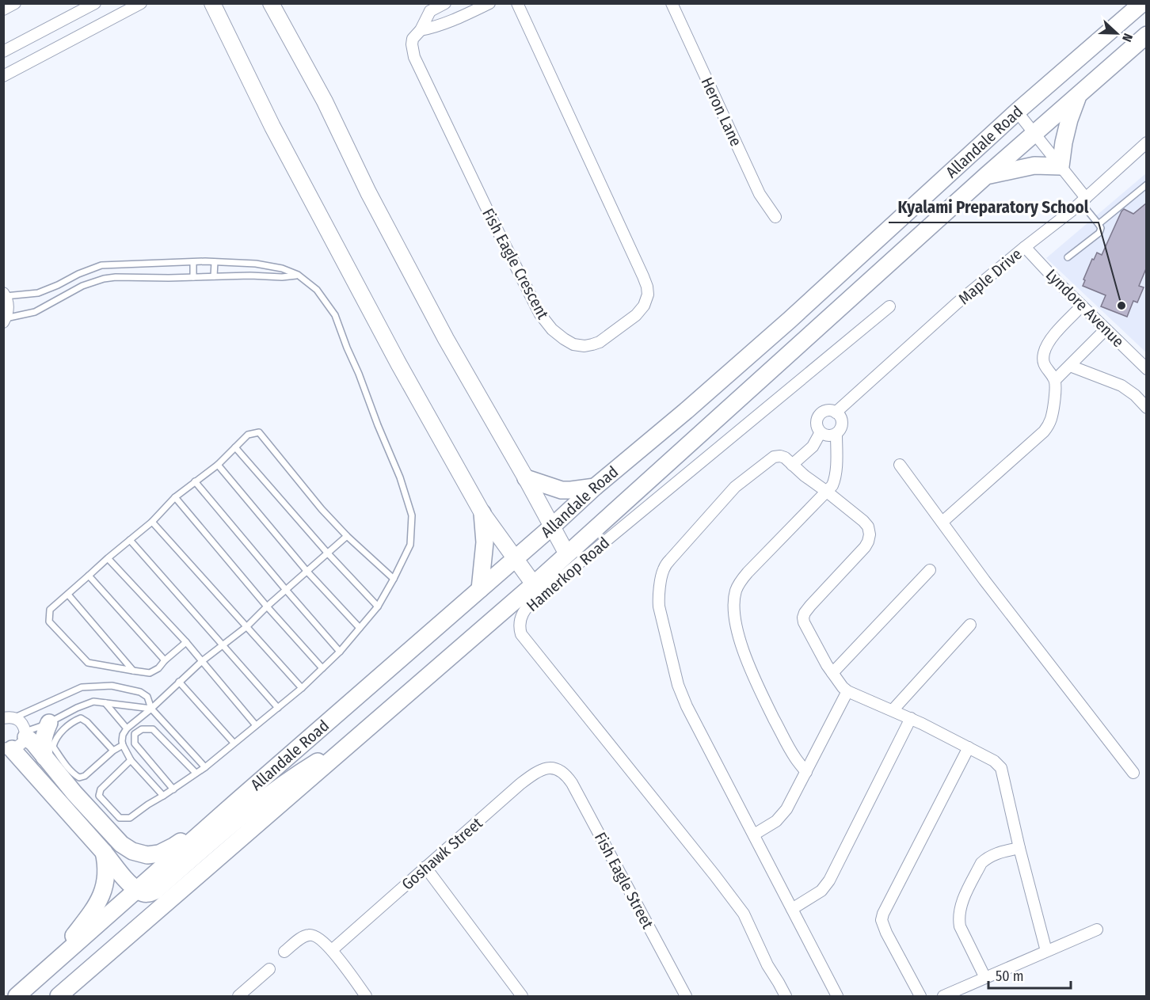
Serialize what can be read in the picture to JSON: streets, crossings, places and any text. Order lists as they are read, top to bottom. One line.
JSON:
{"streets":{"main road":["Allandale Road"],"street":["Heron Lane","Fish Eagle Crescent","Maple Drive","Lyndore Avenue","Hamerkop Road","Goshawk Street","Fish Eagle Street"]},"crossings":[["Maple Drive","Lyndore Avenue"],["Goshawk Street","Fish Eagle Street"]],"places":["Kyalami Preparatory School"],"scale_bar":"50 m","north":"right"}
